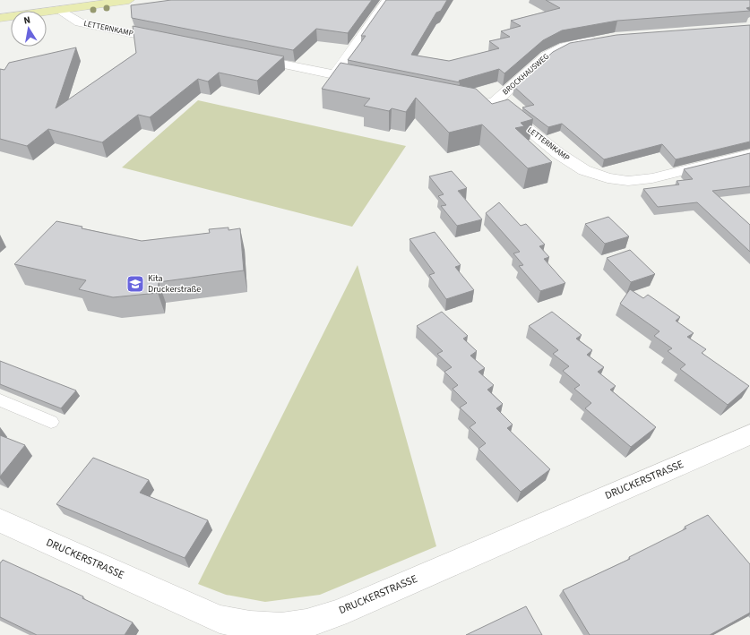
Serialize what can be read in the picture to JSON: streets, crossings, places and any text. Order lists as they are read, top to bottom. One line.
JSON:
{"streets":{"street":["LETTERNKAMP","BROCKHAUSWEG","DRUCKERSTRASSE"]},"crossings":[["LETTERNKAMP","BROCKHAUSWEG"]],"places":{"school or university":["Kita Druckerstraße"]},"north":"top"}
